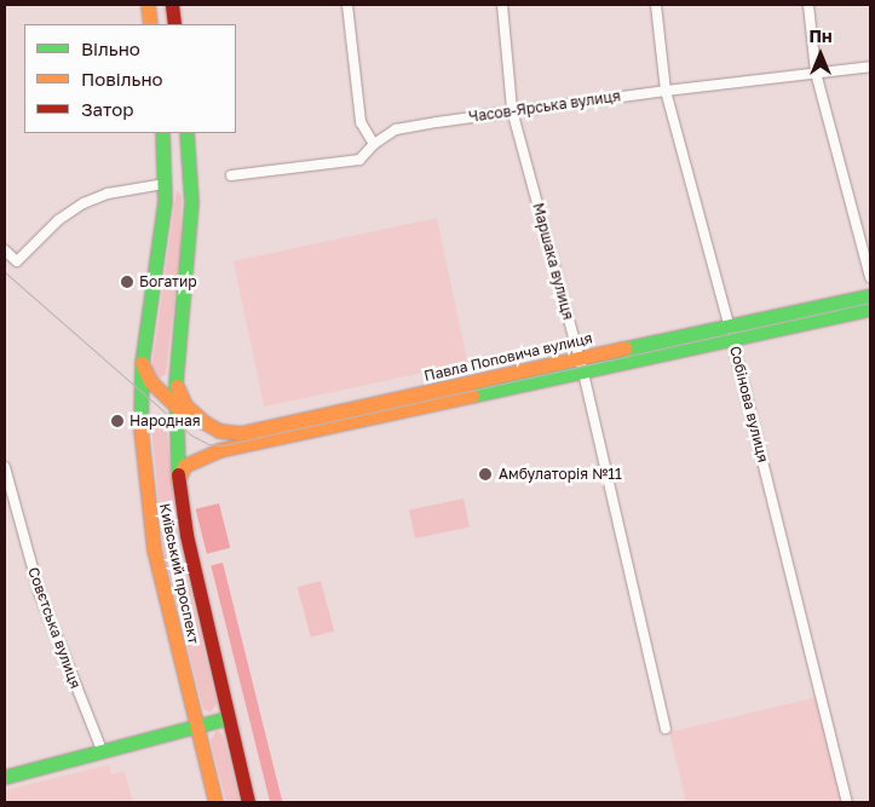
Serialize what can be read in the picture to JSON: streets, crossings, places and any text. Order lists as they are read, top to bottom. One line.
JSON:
{"streets":{"main road":["Павла Поповича вулиця","Київський проспект"],"street":["Часов-Ярська вулиця","Маршака вулиця","Собінова вулиця","Совєтська вулиця"]},"crossings":[["Часов-Ярська вулиця","Маршака вулиця"],["Часов-Ярська вулиця","Собінова вулиця"],["Маршака вулиця","Павла Поповича вулиця"],["Павла Поповича вулиця","Собінова вулиця"],["Павла Поповича вулиця","Київський проспект"]],"places":["Богатир","Народная","Амбулаторія №11"],"legend":["Вільно","Повільно","Затор"],"north":"top"}
